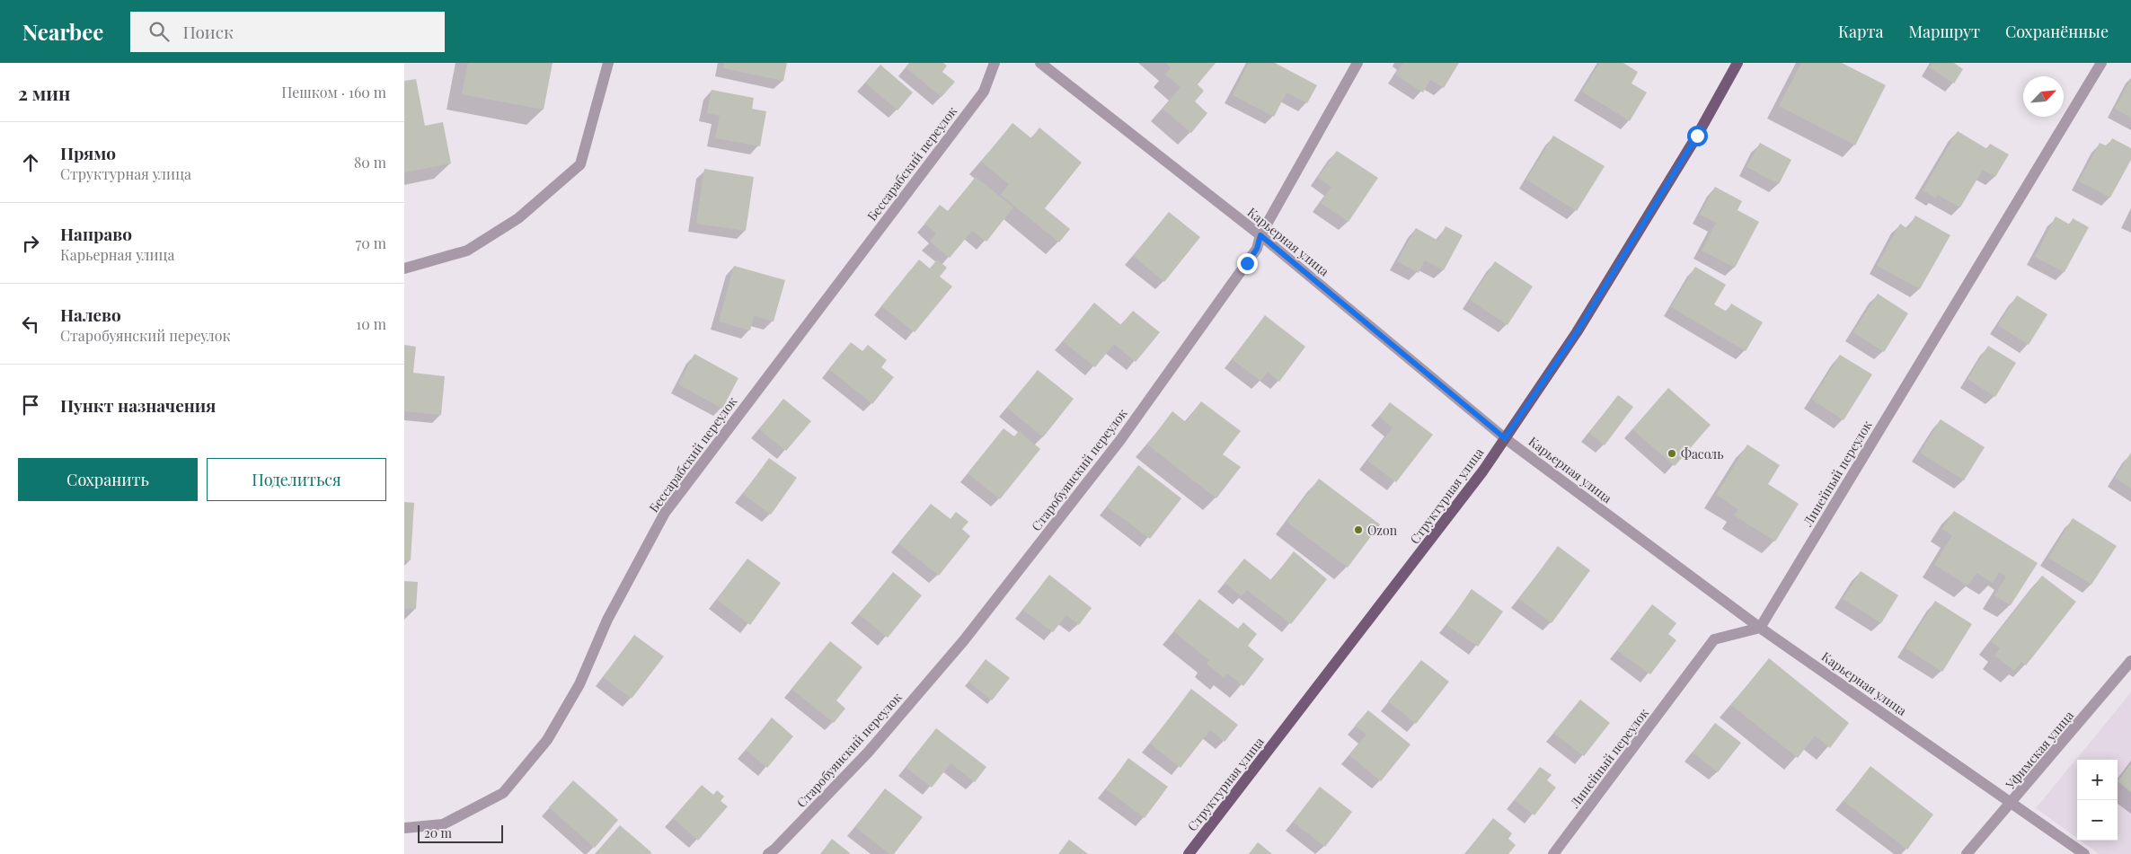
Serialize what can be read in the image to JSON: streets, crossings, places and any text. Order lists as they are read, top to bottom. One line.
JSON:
{"streets":{"main road":["Структурная улица"],"street":["Бессарабский переулок","Карьерная улица","Старобуянский переулок","Линейный переулок","Уфимская улица"]},"crossings":[["Карьерная улица","Старобуянский переулок"],["Карьерная улица","Линейный переулок"],["Карьерная улица","Структурная улица"],["Карьерная улица","Уфимская улица"]],"places":["Фасоль","Ozon"],"scale_bar":"20 m","north":"top right","page":{"header":"Nearbee","search":"Поиск","nav":["Карта","Маршрут","Сохранённые"],"heading":["2 мин","Пешком · 160 m"],"list":[["Прямо","Структурная улица","80 m"],["Направо","Карьерная улица","70 m"],["Налево","Старобуянский переулок","10 m"],"Пункт назначения"],"buttons":["Сохранить","Поделиться"],"map_buttons":["+","−"],"scale":"20 m"}}
